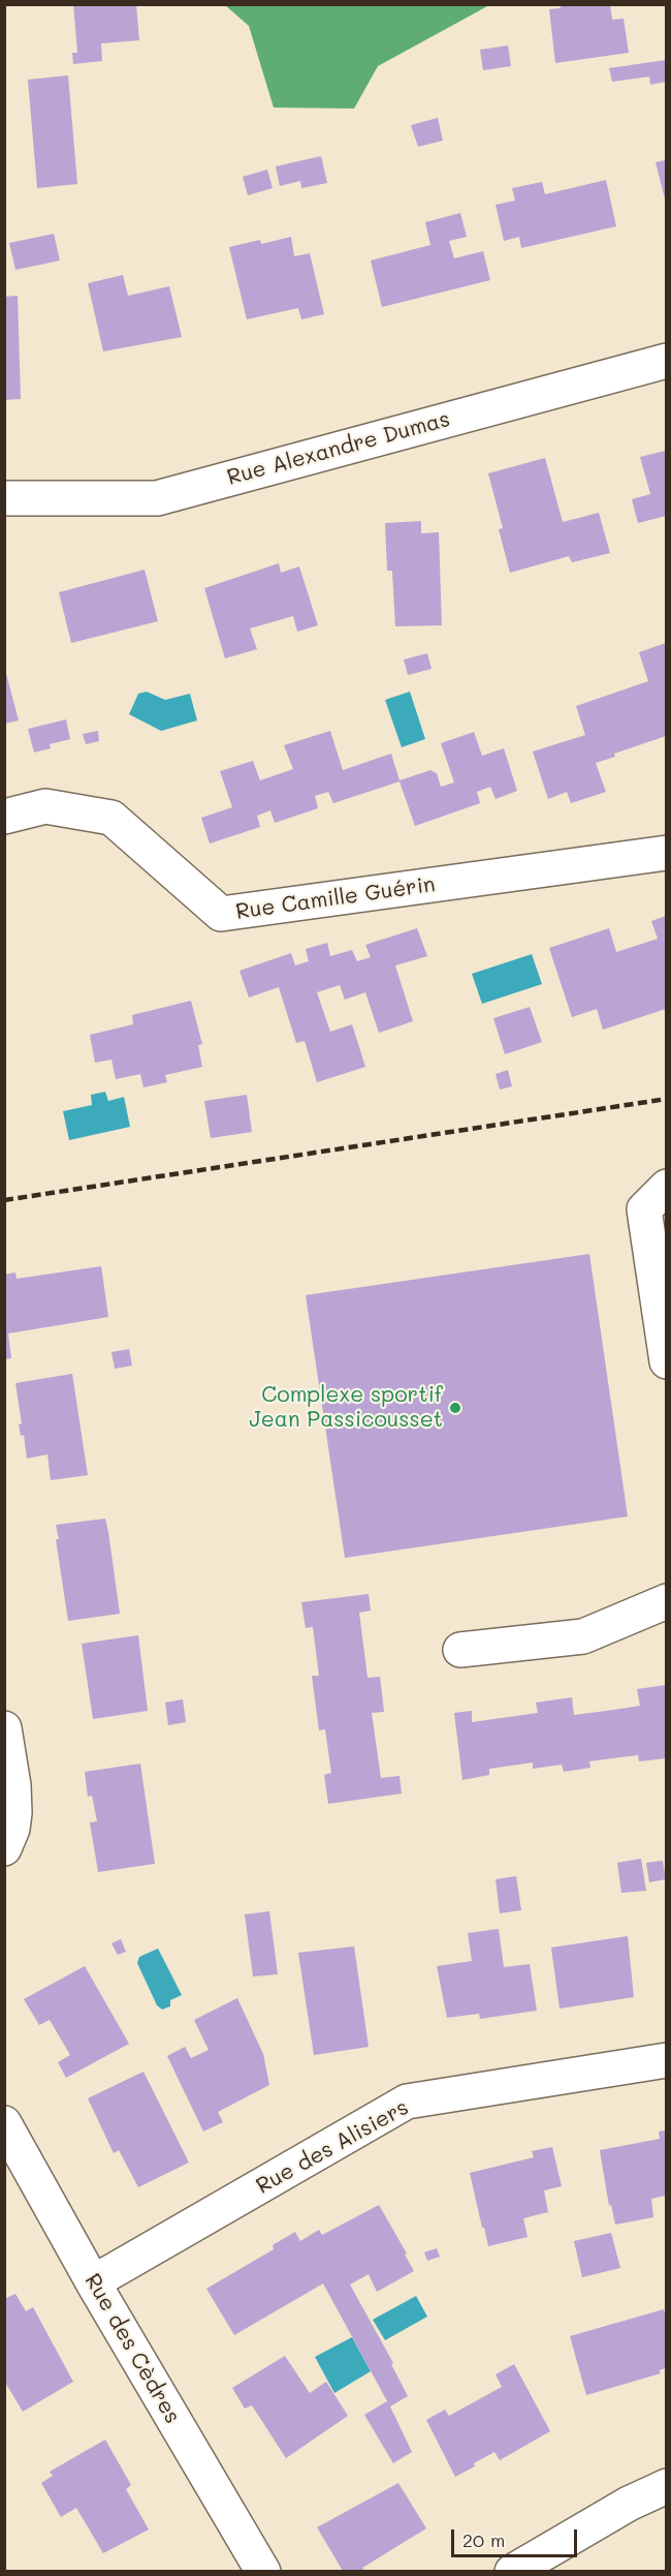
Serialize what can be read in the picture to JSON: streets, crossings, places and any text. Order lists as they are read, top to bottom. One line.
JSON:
{"streets":{"street":["Rue Alexandre Dumas","Rue Camille Guérin","Rue des Alisiers","Rue des Cèdres"]},"crossings":[["Rue des Alisiers","Rue des Cèdres"]],"places":["Complexe sportif Jean Passicousset"],"scale_bar":"20 m"}
